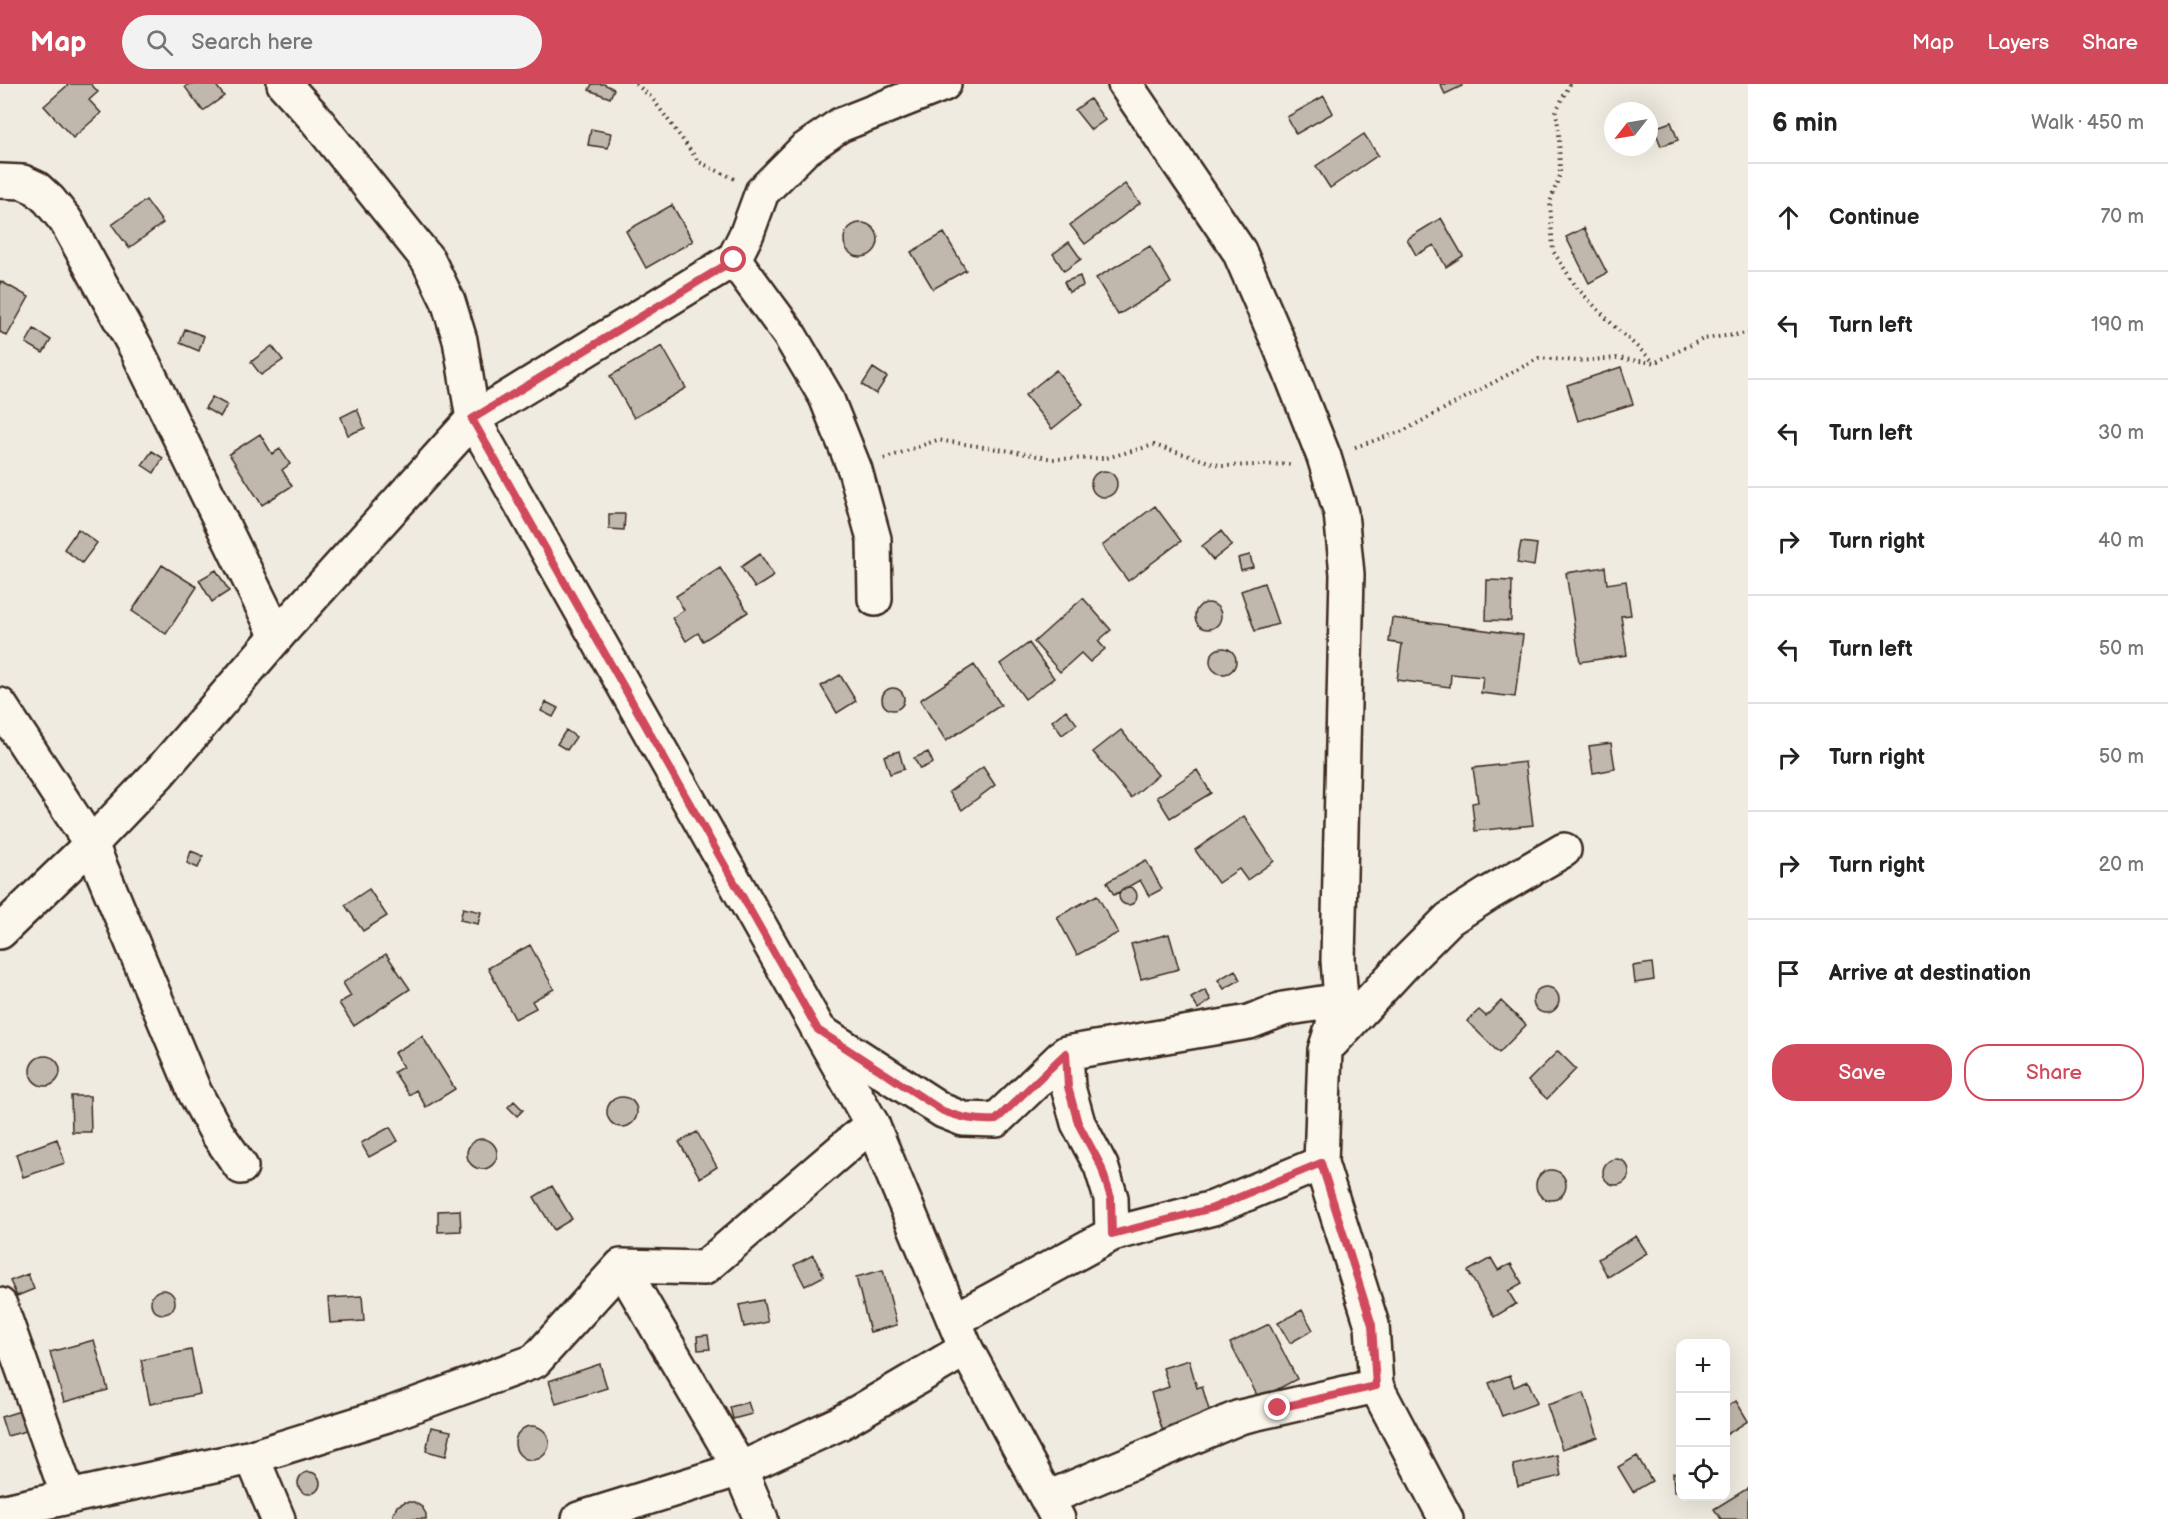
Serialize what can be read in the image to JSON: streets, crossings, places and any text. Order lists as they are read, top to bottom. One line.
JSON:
{"north":"bottom left","page":{"header":"Map","search":"Search here","nav":["Map","Layers","Share"],"heading":["6 min","Walk · 450 m"],"list":[["Continue","70 m"],["Turn left","190 m"],["Turn left","30 m"],["Turn right","40 m"],["Turn left","50 m"],["Turn right","50 m"],["Turn right","20 m"],"Arrive at destination"],"buttons":["Save","Share"],"map_buttons":["+","−"]}}
